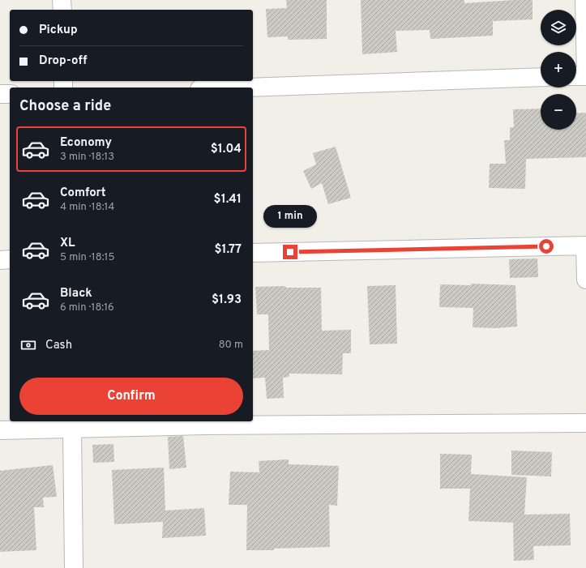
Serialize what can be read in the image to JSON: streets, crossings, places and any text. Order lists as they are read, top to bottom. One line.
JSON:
{"page":{"map_buttons":["+","−"],"banner":["Pickup","Drop-off"],"heading":"Choose a ride","list":[{"name":"Economy","note":"3 min · 18:13","value":"$1.04"},{"name":"Comfort","note":"4 min · 18:14","value":"$1.41"},{"name":"XL","note":"5 min · 18:15","value":"$1.77"},{"name":"Black","note":"6 min · 18:16","value":"$1.93"}],"bubble":"1 min","pay":["Cash","80 m"],"buttons":"Confirm"}}
